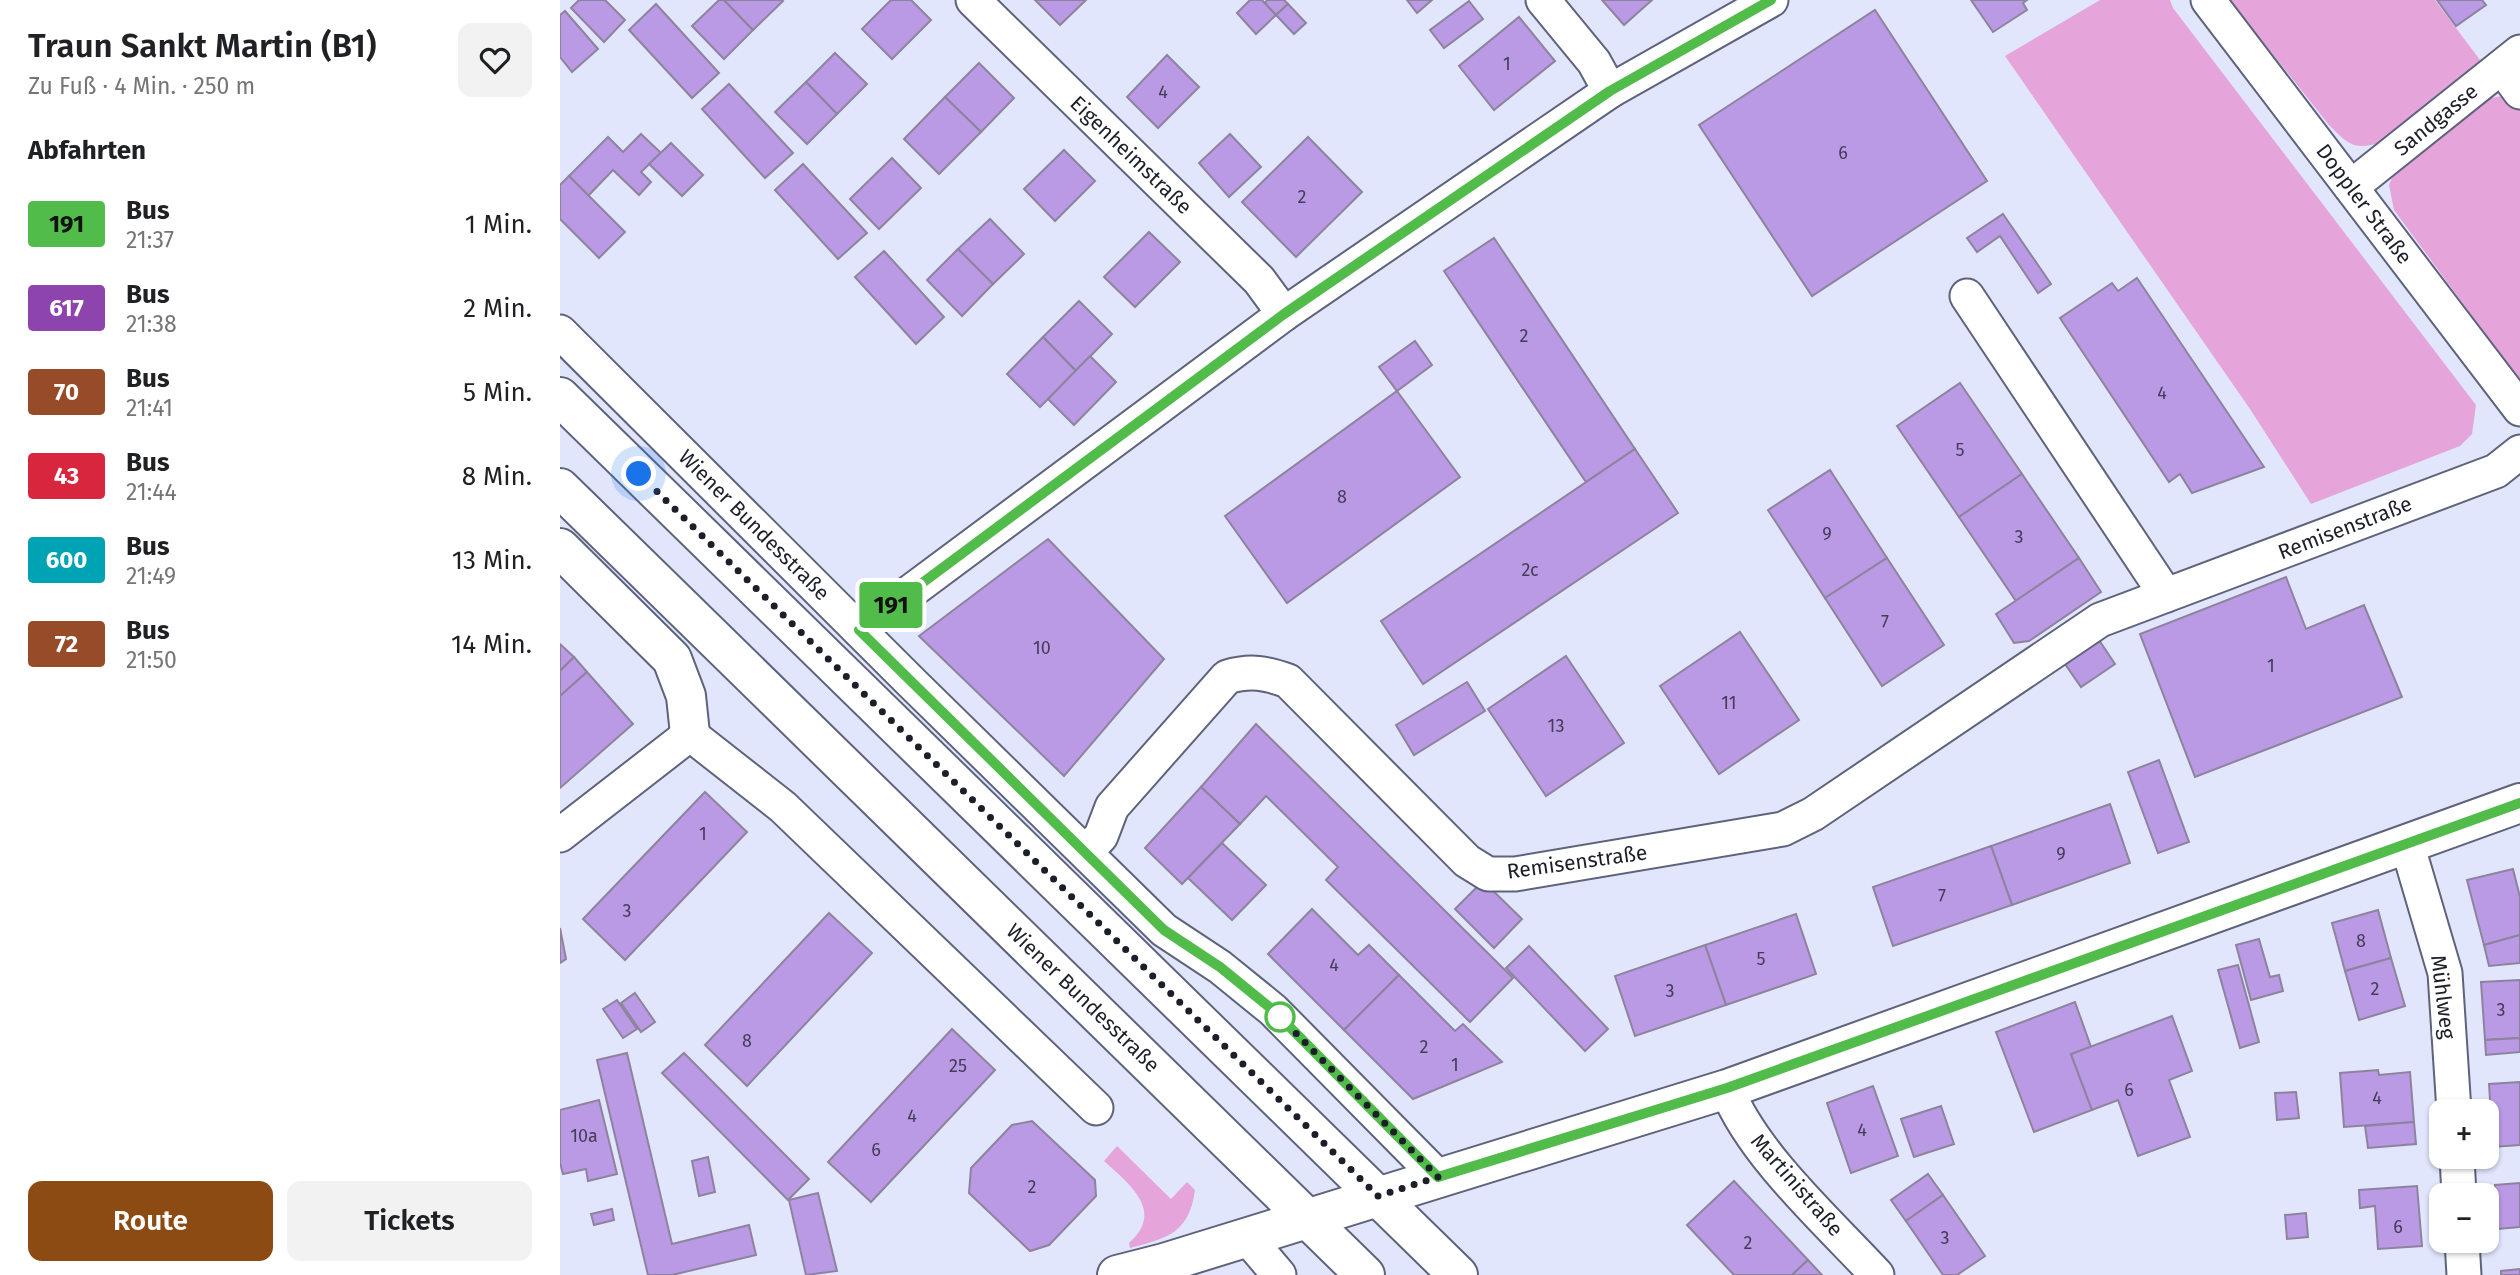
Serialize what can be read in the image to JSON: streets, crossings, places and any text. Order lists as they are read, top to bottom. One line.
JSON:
{"streets":{"main road":["Wiener Bundesstraße"],"street":["Sandgasse","Eigenheimstraße","Doppler Straße","Remisenstraße","Mühlweg","Martinistraße"]},"crossings":[["Sandgasse","Doppler Straße"],["Wiener Bundesstraße","Remisenstraße"]],"lines":["bus line 191"],"house_numbers":["1","4","6","2","2","4","5","8","9","3","2c","7","10","1","11","13","1","9","7","3","8","5","4","2","3","3","8","2","1","25","6","4","4","4","10a","6","2","6","3","2"],"page":{"heading":[["Traun Sankt Martin (B1)","Zu Fuß · 4 Min. · 250 m"],"Abfahrten"],"on_map":"191","list":[{"mark":"191","name":"Bus","note":"21:37","value":"1 Min."},{"mark":"617","name":"Bus","note":"21:38","value":"2 Min."},{"mark":"70","name":"Bus","note":"21:41","value":"5 Min."},{"mark":"43","name":"Bus","note":"21:44","value":"8 Min."},{"mark":"600","name":"Bus","note":"21:49","value":"13 Min."},{"mark":"72","name":"Bus","note":"21:50","value":"14 Min."}],"map_buttons":["+","−"],"buttons":["Route","Tickets"]}}
